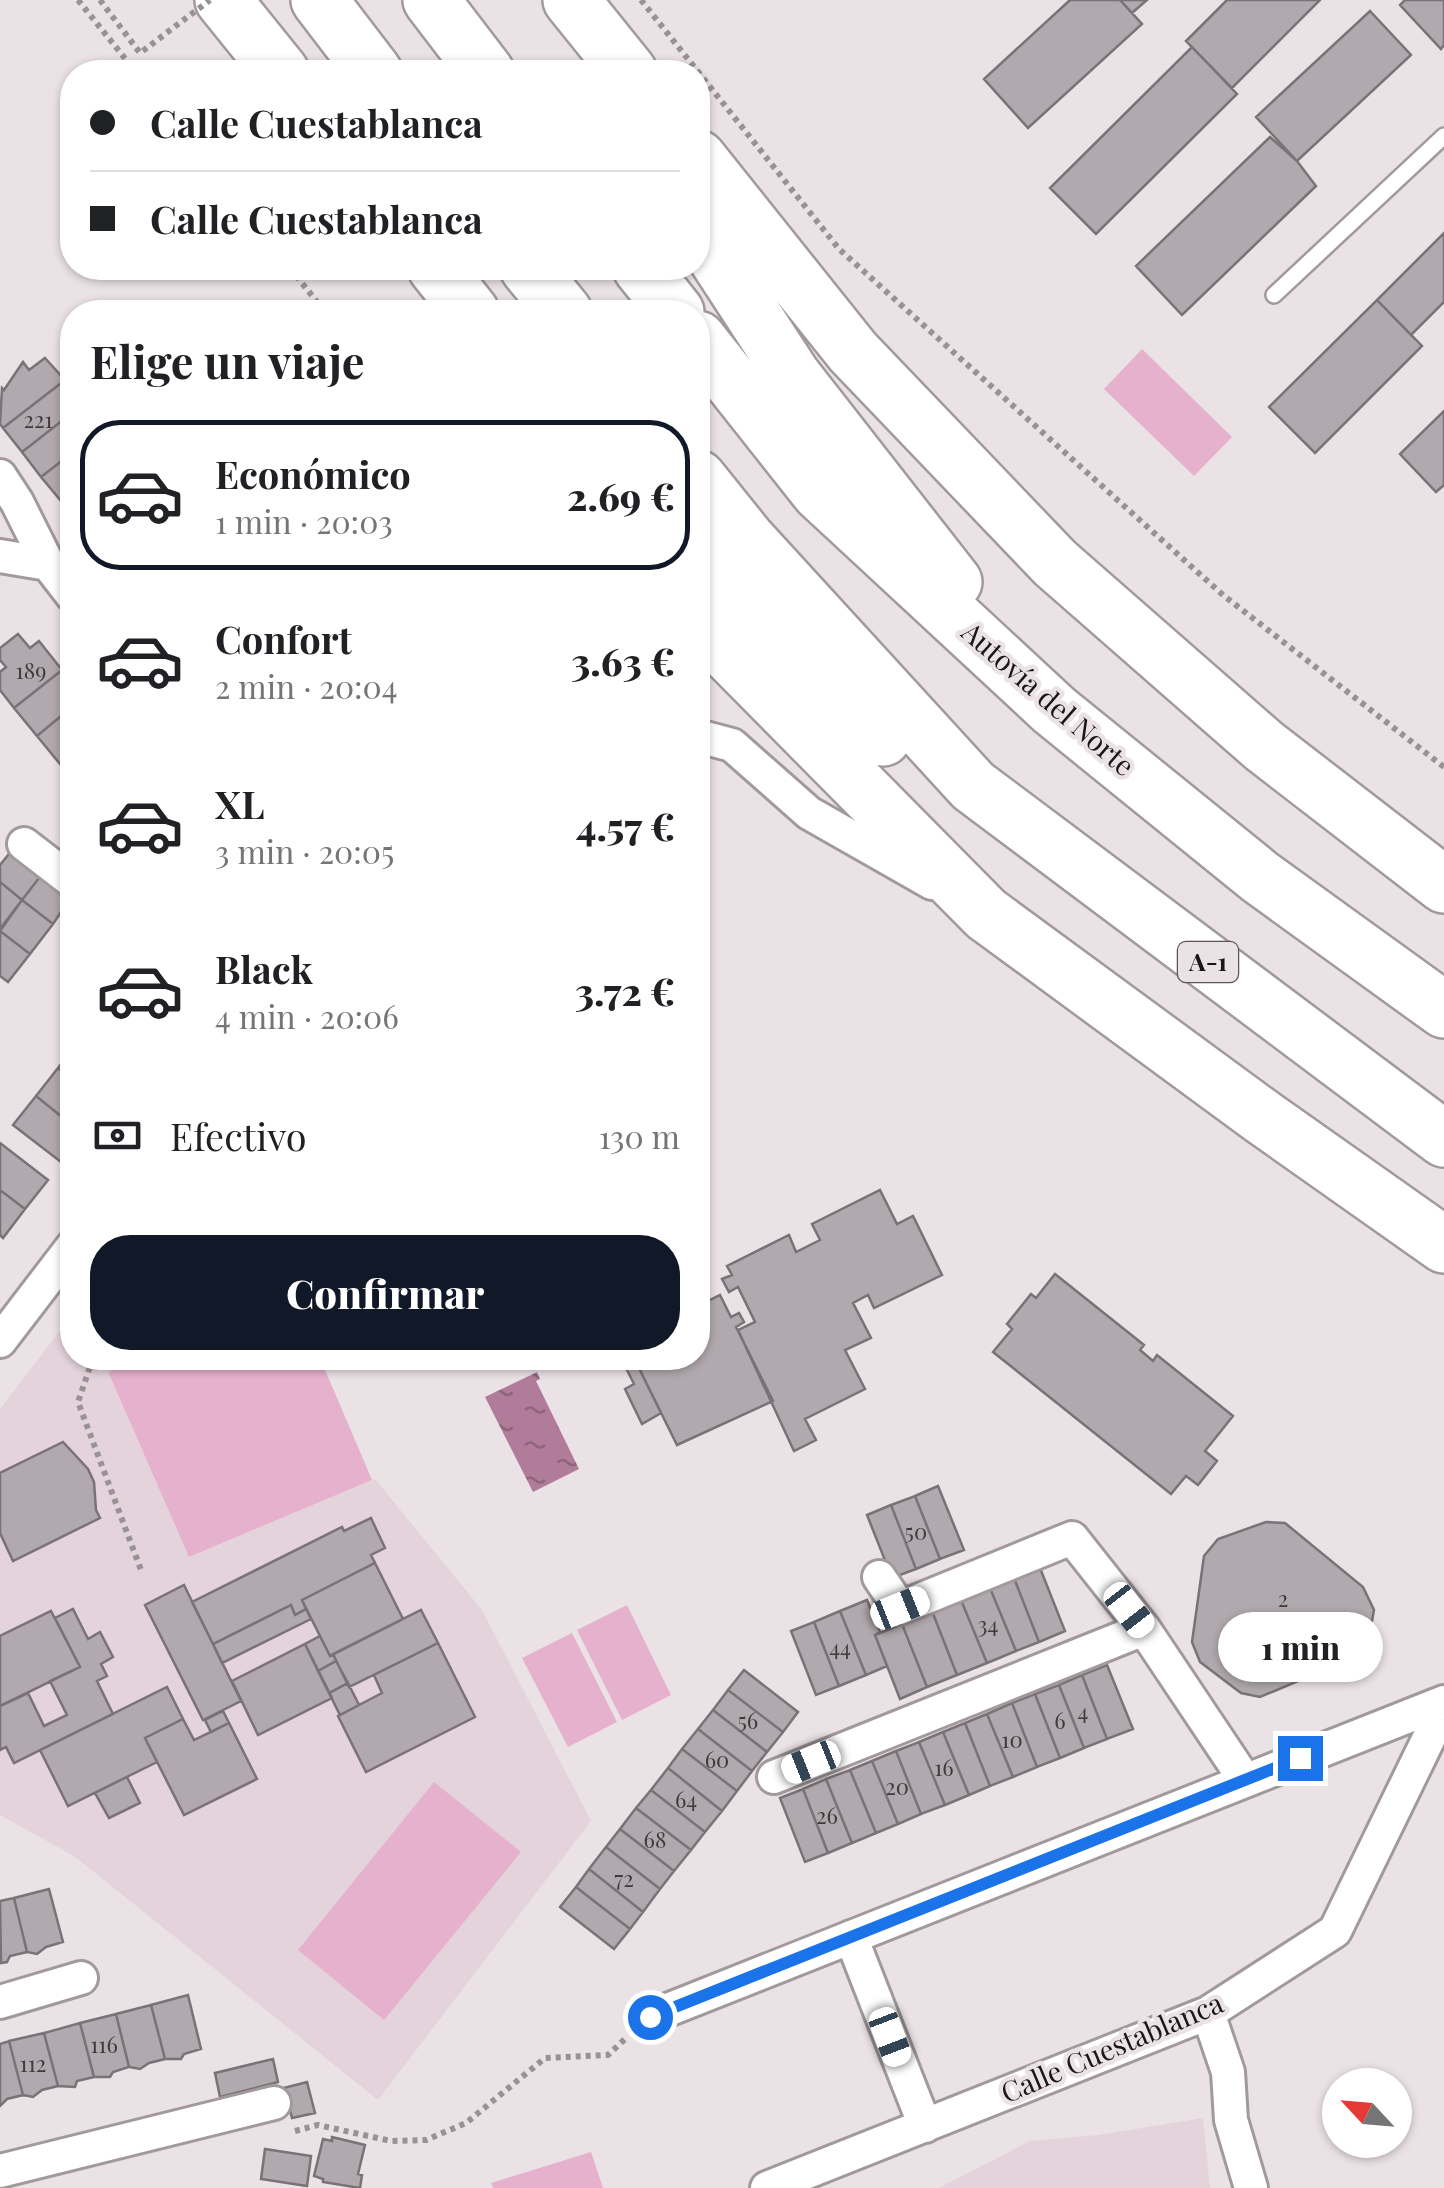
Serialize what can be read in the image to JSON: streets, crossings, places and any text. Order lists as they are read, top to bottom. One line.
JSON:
{"streets":{"highway":["Autovía del Norte","A-1"],"street":["Calle Cuestablanca"]},"house_numbers":["221","189","50","2","34","44","4","56","6","10","60","16","20","64","26","68","72","116","112"],"north":"top left","page":{"banner":["Calle Cuestablanca","Calle Cuestablanca"],"heading":"Elige un viaje","list":[{"name":"Económico","note":"1 min · 20:03","value":"2.69 €"},{"name":"Confort","note":"2 min · 20:04","value":"3.63 €"},{"name":"XL","note":"3 min · 20:05","value":"4.57 €"},{"name":"Black","note":"4 min · 20:06","value":"3.72 €"}],"pay":["Efectivo","130 m"],"buttons":"Confirmar","bubble":"1 min"}}
